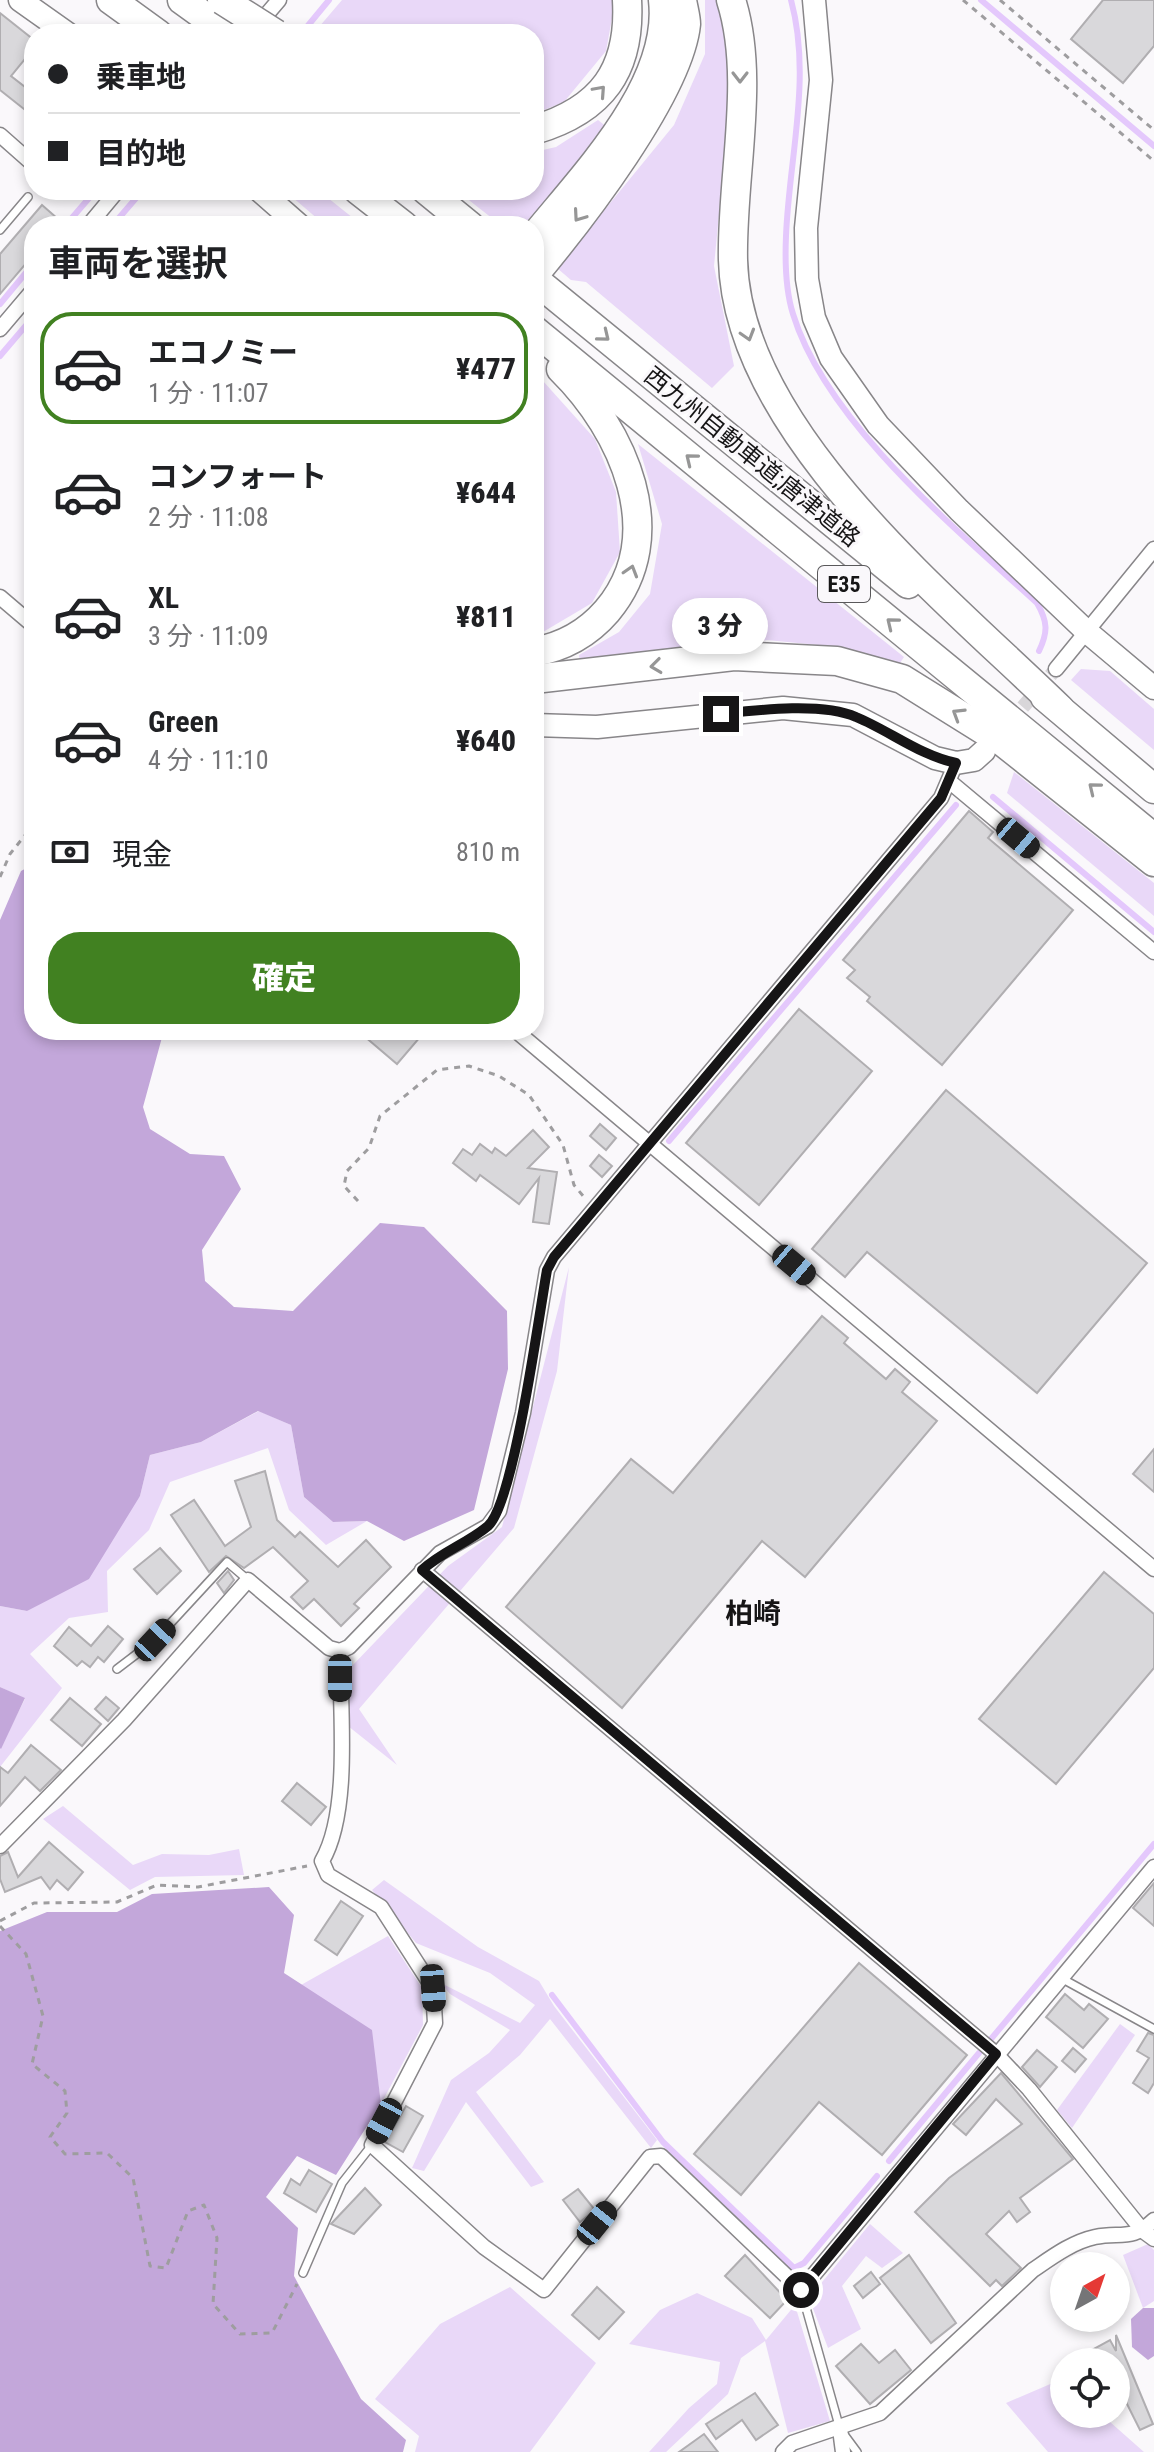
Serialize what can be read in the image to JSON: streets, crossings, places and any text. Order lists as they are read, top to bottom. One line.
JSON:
{"streets":{"highway":["西九州自動車道;唐津道路","E35"]},"districts":["柏崎"],"north":"top right","page":{"banner":["乗車地","目的地"],"heading":"車両を選択","list":[{"name":"エコノミー","note":"1 分 · 11:07","value":"¥477"},{"name":"コンフォート","note":"2 分 · 11:08","value":"¥644"},{"name":"XL","note":"3 分 · 11:09","value":"¥811"},{"name":"Green","note":"4 分 · 11:10","value":"¥640"}],"bubble":"3 分","pay":["現金","810 m"],"buttons":"確定"}}
